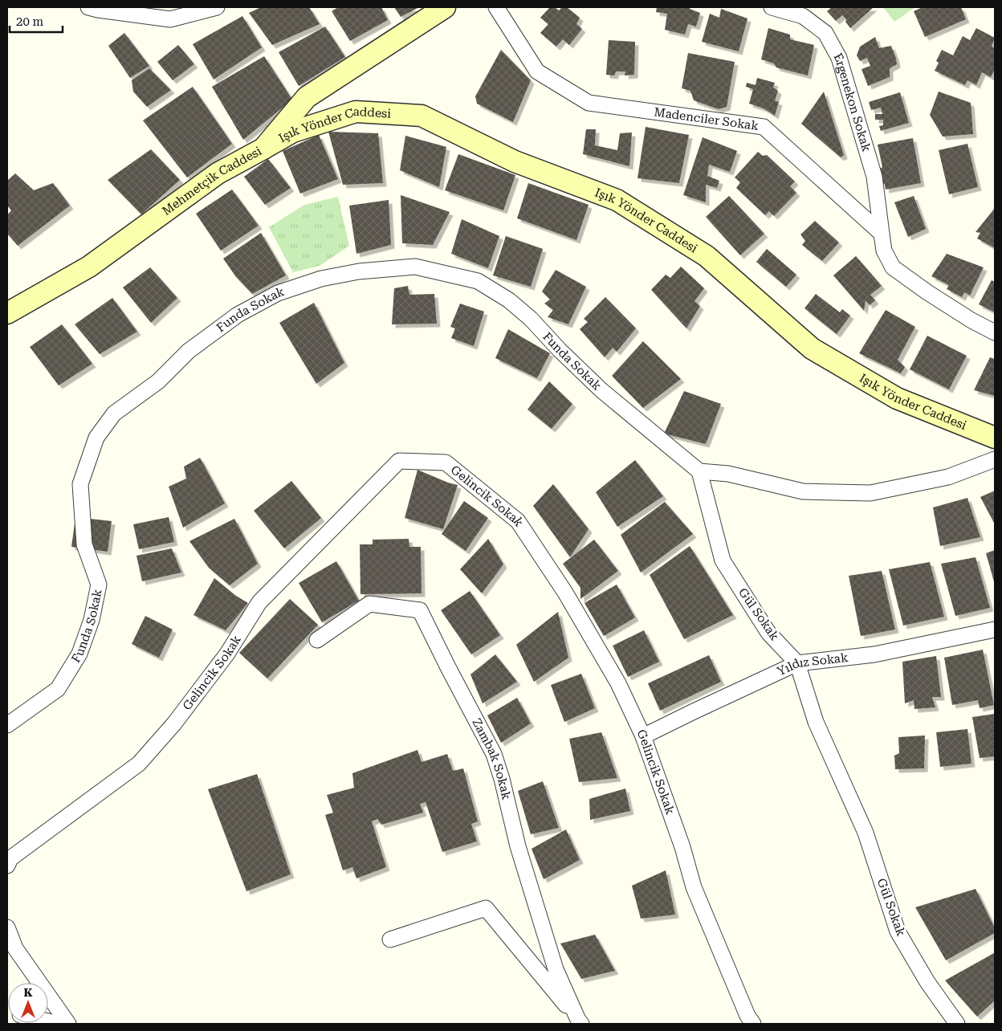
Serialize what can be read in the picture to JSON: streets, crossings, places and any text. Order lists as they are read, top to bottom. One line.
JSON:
{"streets":{"street":["Ergenekon Sokak","Madenciler Sokak","Işık Yönder Caddesi","Mehmetçik Caddesi","Funda Sokak","Gelincik Sokak","Gül Sokak","Yıldız Sokak","Zambak Sokak"]},"crossings":[["Ergenekon Sokak","Madenciler Sokak"],["Işık Yönder Caddesi","Mehmetçik Caddesi"],["Funda Sokak","Gül Sokak"],["Gelincik Sokak","Yıldız Sokak"],["Gül Sokak","Yıldız Sokak"]],"scale_bar":"20 m","north":"top"}
